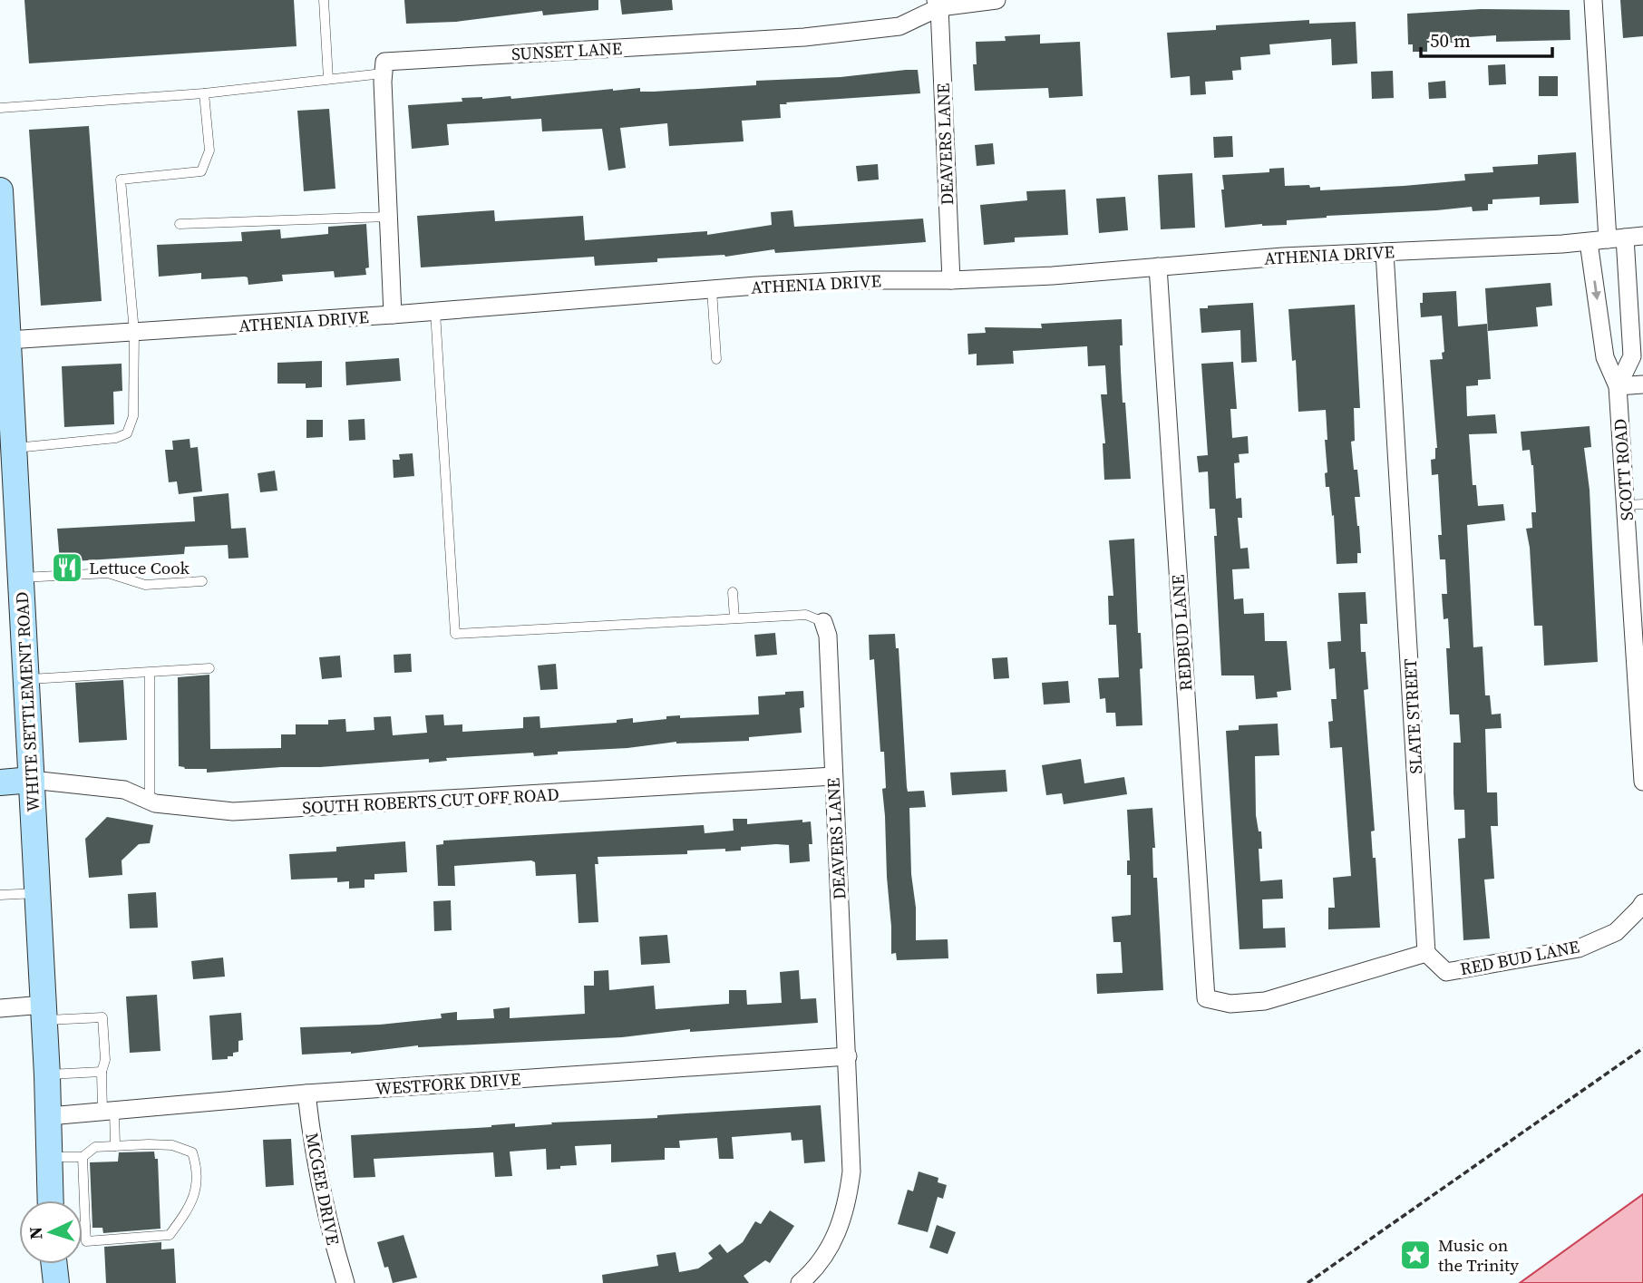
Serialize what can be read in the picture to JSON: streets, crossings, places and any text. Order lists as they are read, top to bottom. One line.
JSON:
{"streets":{"main road":["WHITE SETTLEMENT ROAD"],"street":["SUNSET LANE","DEAVERS LANE","ATHENIA DRIVE","SCOTT ROAD","REDBUD LANE","SLATE STREET","SOUTH ROBERTS CUT OFF ROAD","RED BUD LANE","WESTFORK DRIVE","MCGEE DRIVE"]},"crossings":[["SUNSET LANE","DEAVERS LANE"],["DEAVERS LANE","ATHENIA DRIVE"],["DEAVERS LANE","SOUTH ROBERTS CUT OFF ROAD"],["DEAVERS LANE","WESTFORK DRIVE"],["ATHENIA DRIVE","SCOTT ROAD"],["ATHENIA DRIVE","REDBUD LANE"],["ATHENIA DRIVE","WHITE SETTLEMENT ROAD"],["ATHENIA DRIVE","SLATE STREET"],["REDBUD LANE","SLATE STREET"],["REDBUD LANE","RED BUD LANE"],["WHITE SETTLEMENT ROAD","SOUTH ROBERTS CUT OFF ROAD"],["WHITE SETTLEMENT ROAD","WESTFORK DRIVE"],["SLATE STREET","RED BUD LANE"],["WESTFORK DRIVE","MCGEE DRIVE"]],"places":{"restaurant":["Lettuce Cook"],"place":["Music on the Trinity"]},"scale_bar":"50 m","north":"left"}
